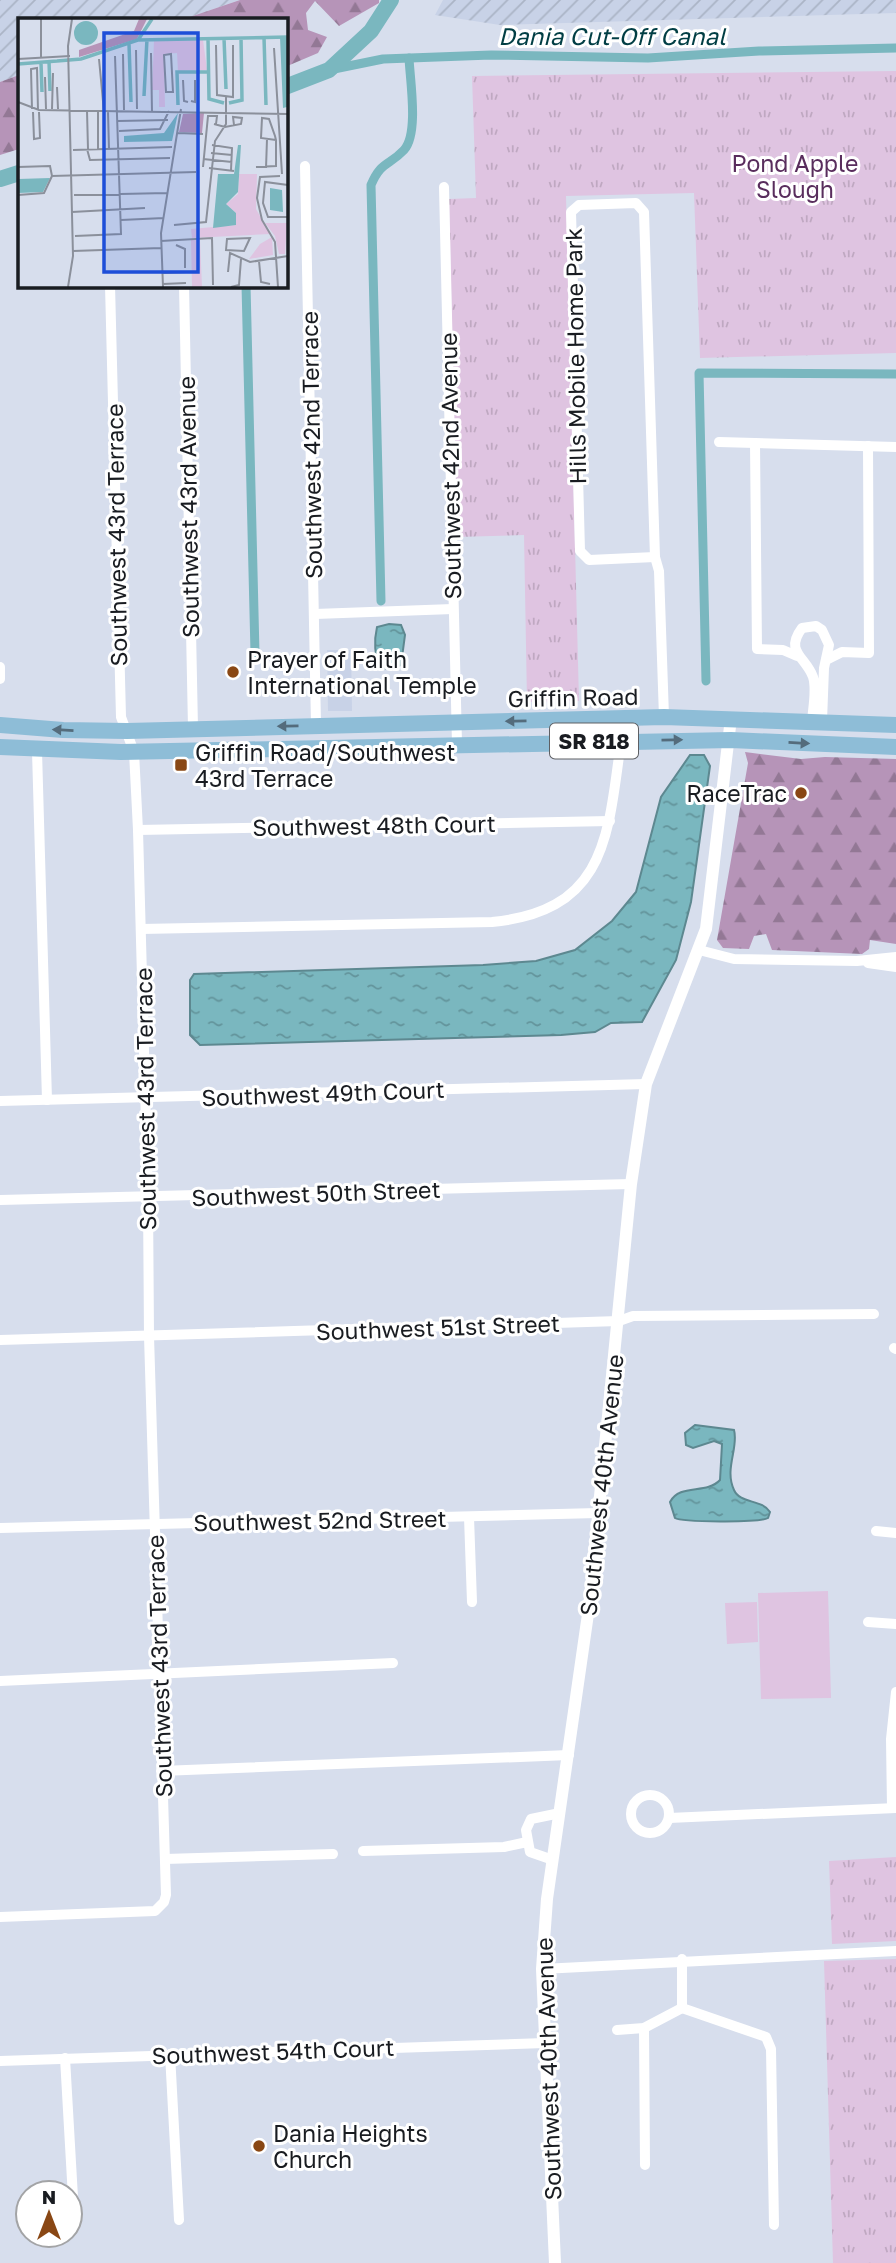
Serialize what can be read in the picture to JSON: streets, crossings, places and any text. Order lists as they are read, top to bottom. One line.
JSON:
{"streets":{"main road":["Griffin Road","SR 818"],"street":["Hills Mobile Home Park","Southwest 42nd Terrace","Southwest 42nd Avenue","Southwest 43rd Avenue","Southwest 43rd Terrace","Southwest 48th Court","Southwest 49th Court","Southwest 50th Street","Southwest 51st Street","Southwest 40th Avenue","Southwest 52nd Street","Southwest 54th Court"]},"crossings":[["Hills Mobile Home Park","Griffin Road"],["Southwest 42nd Terrace","Griffin Road"],["Southwest 42nd Avenue","Griffin Road"],["Southwest 43rd Avenue","Griffin Road"],["Southwest 43rd Terrace","Griffin Road"],["Southwest 43rd Terrace","Southwest 48th Court"],["Southwest 43rd Terrace","Southwest 49th Court"],["Southwest 43rd Terrace","Southwest 50th Street"],["Southwest 43rd Terrace","Southwest 51st Street"],["Southwest 43rd Terrace","Southwest 52nd Street"],["Griffin Road","Southwest 40th Avenue"],["Southwest 49th Court","Southwest 40th Avenue"],["Southwest 50th Street","Southwest 40th Avenue"],["Southwest 51st Street","Southwest 40th Avenue"],["Southwest 40th Avenue","Southwest 52nd Street"],["Southwest 40th Avenue","Southwest 54th Court"]],"water":["Dania Cut-Off Canal"],"parks":["Pond Apple Slough"],"places":{"other":["Prayer of Faith International Temple","RaceTrac","Dania Heights Church"],"transit":["Griffin Road/Southwest 43rd Terrace"]},"north":"top"}
